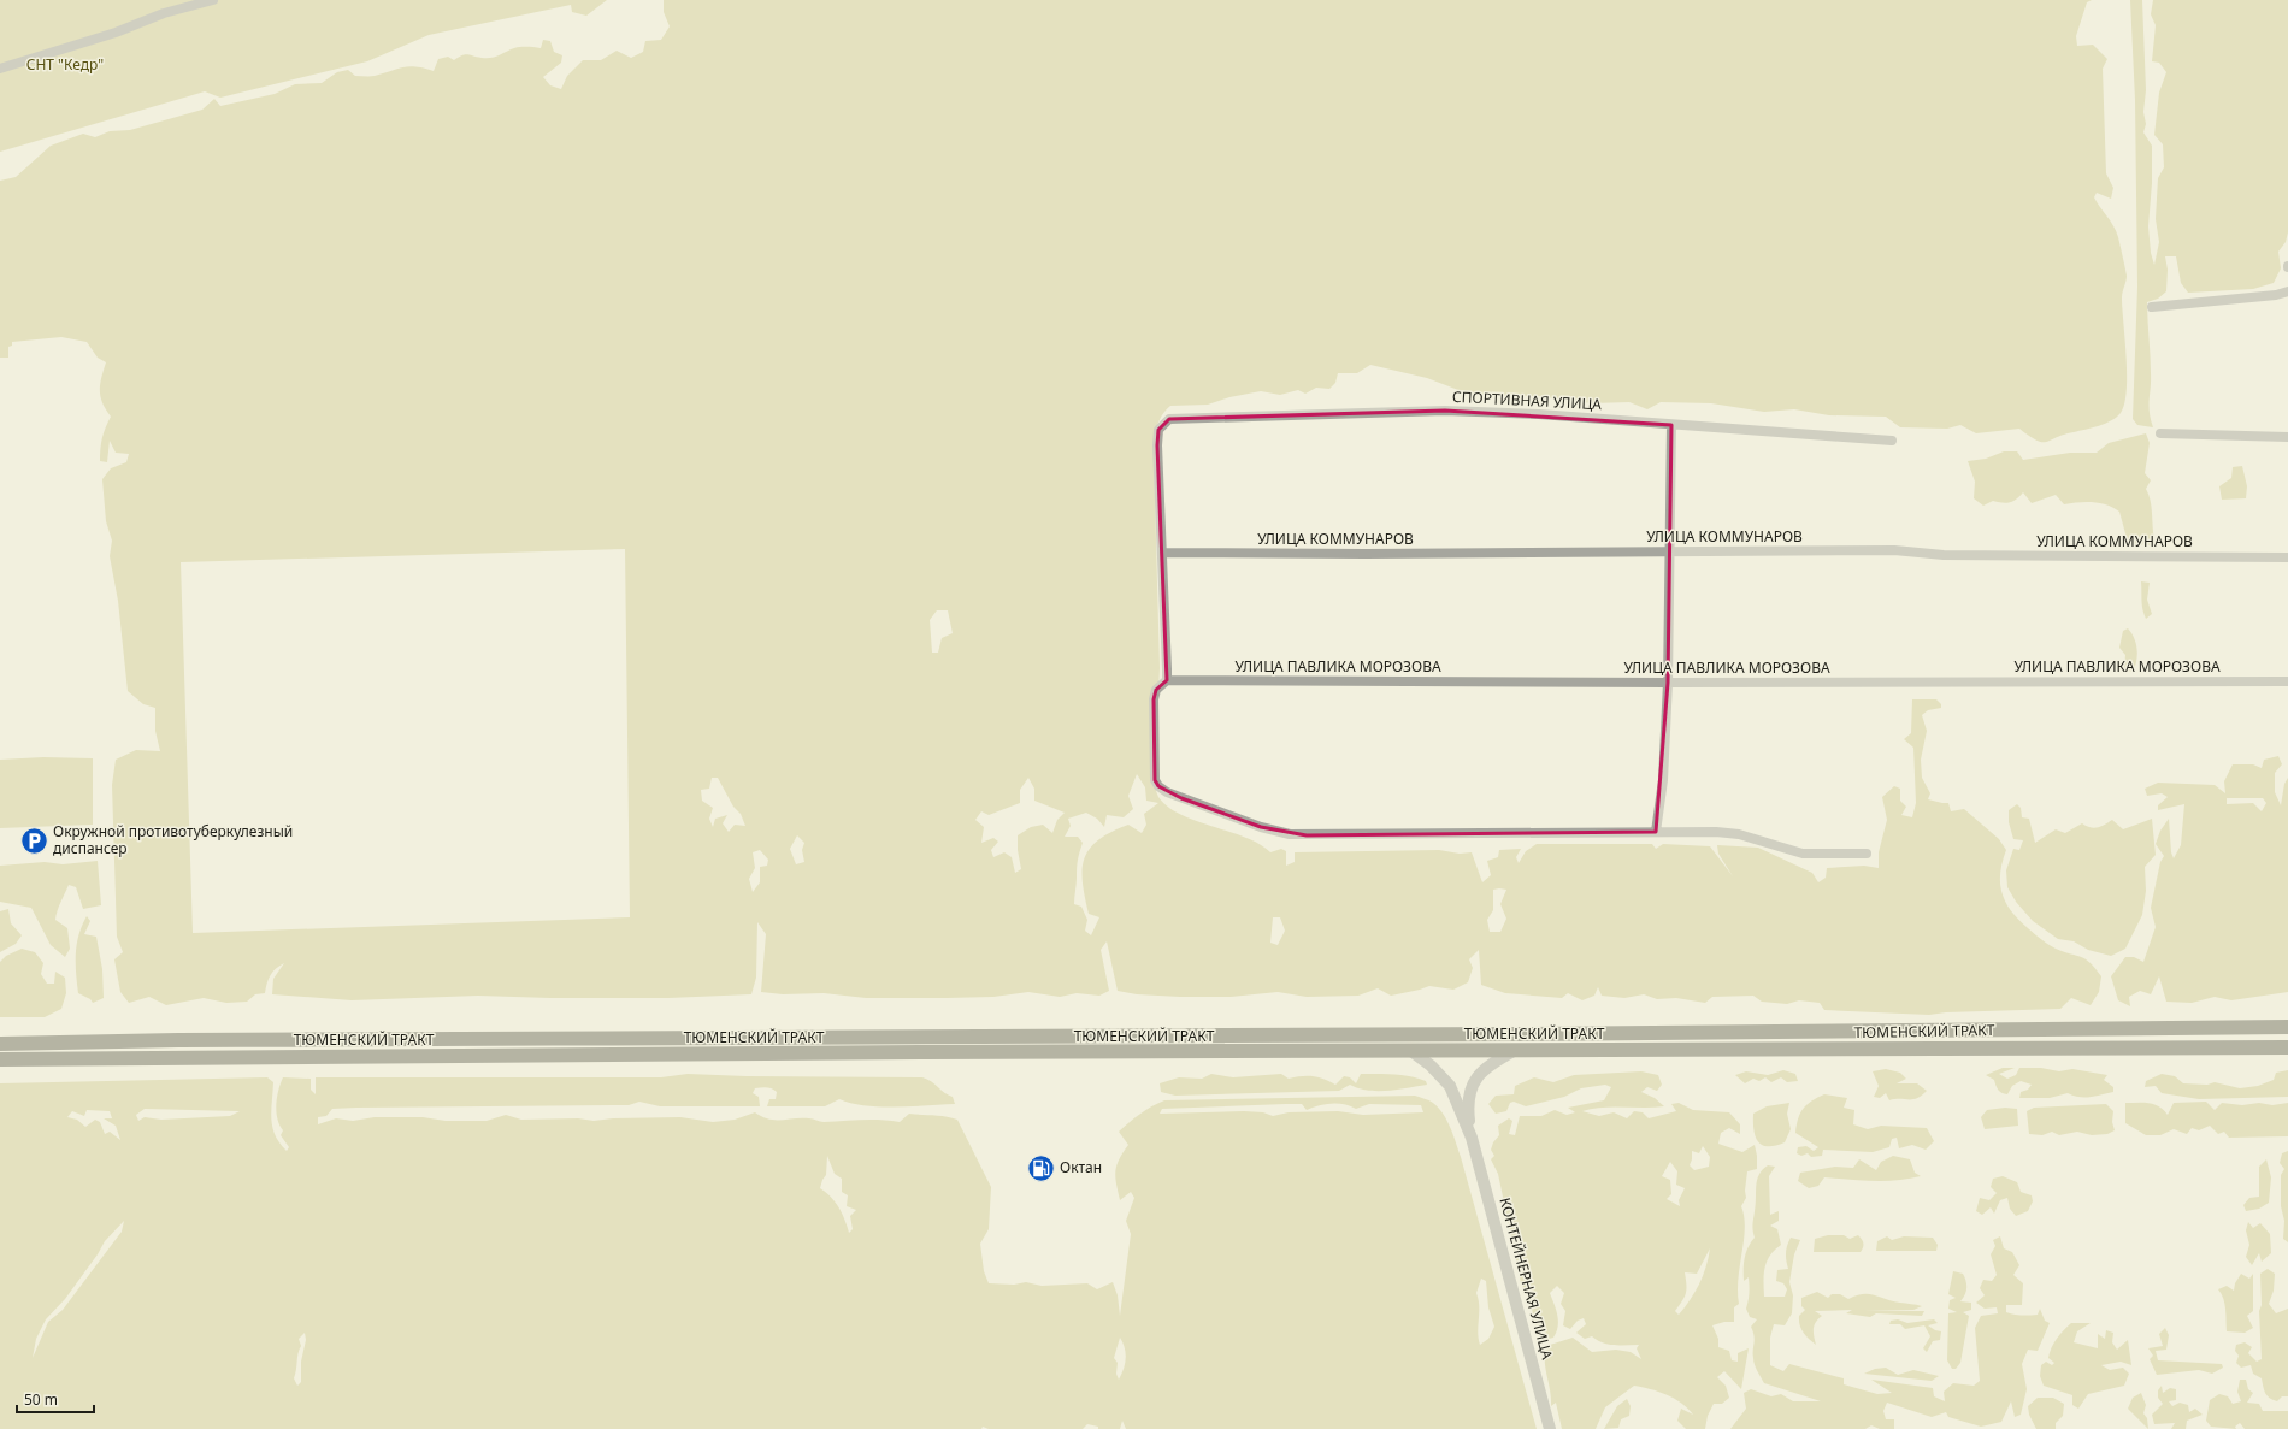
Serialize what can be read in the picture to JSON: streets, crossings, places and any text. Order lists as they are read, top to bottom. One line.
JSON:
{"streets":{"main road":["ТЮМЕНСКИЙ ТРАКТ"],"street":["СПОРТИВНАЯ УЛИЦА","УЛИЦА КОММУНАРОВ","УЛИЦА ПАВЛИКА МОРОЗОВА","КОНТЕЙНЕРНАЯ УЛИЦА"]},"crossings":[["СПОРТИВНАЯ УЛИЦА","УЛИЦА КОММУНАРОВ"],["ТЮМЕНСКИЙ ТРАКТ","КОНТЕЙНЕРНАЯ УЛИЦА"]],"parks":["СНТ \"Кедр\""],"places":{"parking":["Окружной противотуберкулезный диспансер"],"fuel station":["Октан"]},"scale_bar":"50 m"}
